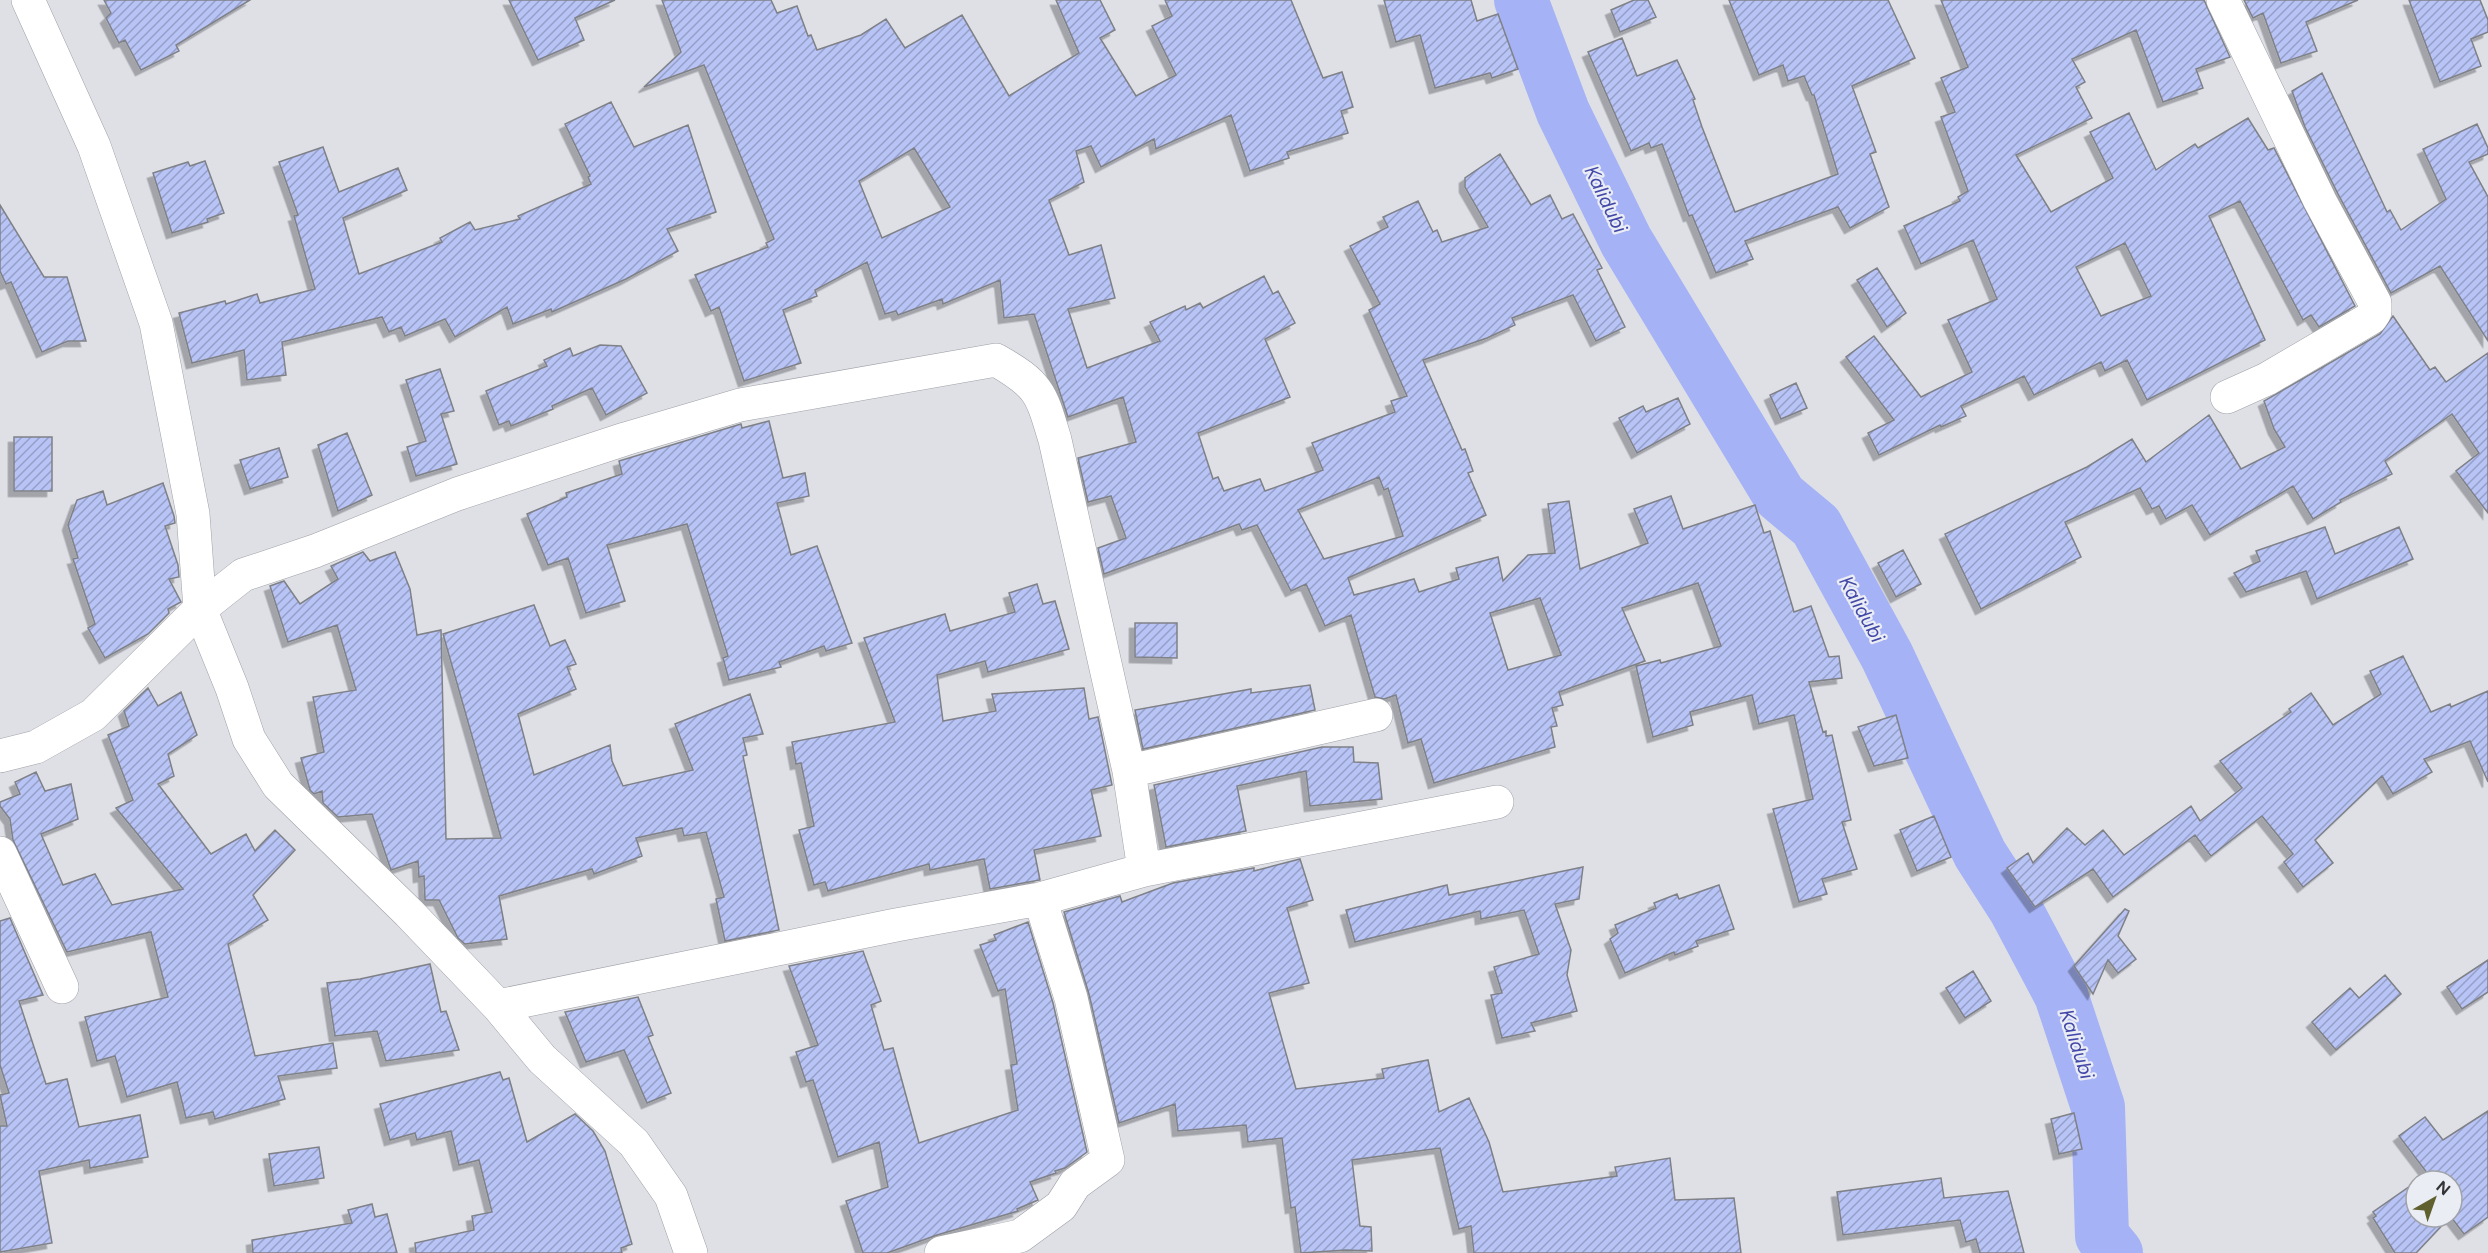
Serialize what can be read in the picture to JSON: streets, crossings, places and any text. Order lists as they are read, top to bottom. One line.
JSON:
{"water":["Kalidubi"],"north":"top right"}
